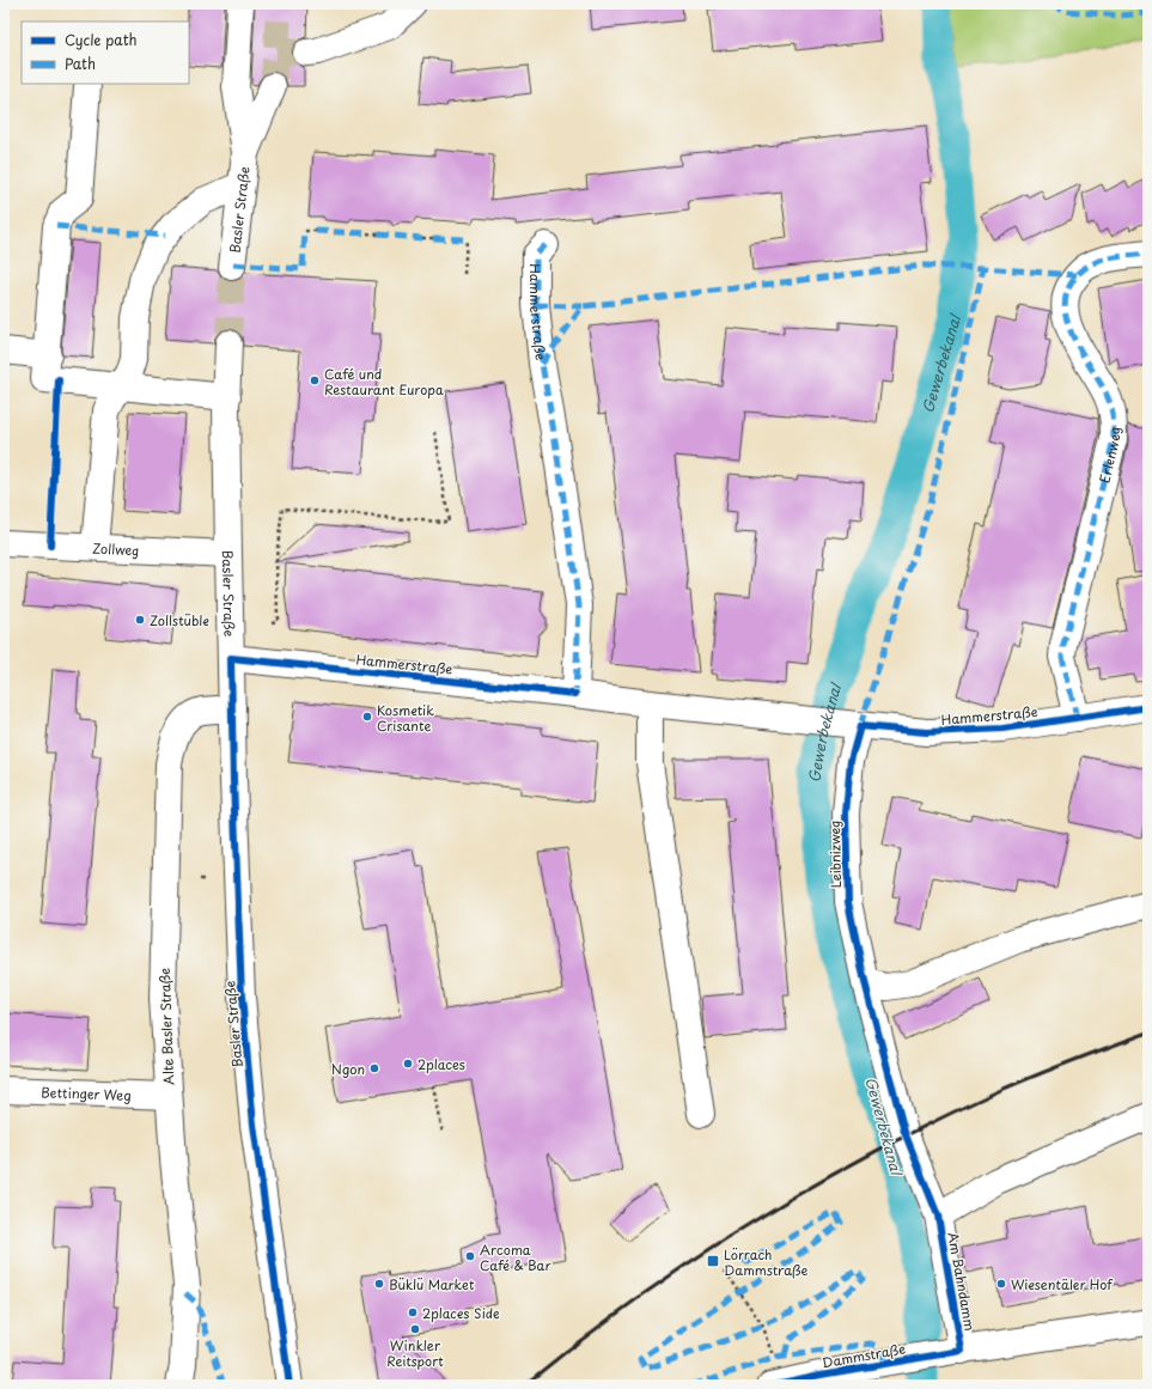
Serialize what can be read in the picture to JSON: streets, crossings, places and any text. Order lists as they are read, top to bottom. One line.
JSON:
{"streets":{"street":["Basler Straße","Hammerstraße","Erlenweg","Zollweg","Leibnizweg","Alte Basler Straße","Bettinger Weg","Am Bahndamm","Dammstraße"]},"crossings":[["Basler Straße","Hammerstraße"],["Basler Straße","Zollweg"],["Basler Straße","Alte Basler Straße"],["Hammerstraße","Erlenweg"],["Hammerstraße","Leibnizweg"],["Leibnizweg","Am Bahndamm"],["Alte Basler Straße","Bettinger Weg"],["Am Bahndamm","Dammstraße"]],"water":["Gewerbekanal"],"places":{"other":["Café und Restaurant Europa","Zollstüble","Kosmetik Crisante","2places","Ngon","Arcoma Café & Bar","Büklü Market","Wiesentäler Hof","2places Side","Winkler Reitsport"],"transit":["Lörrach Dammstraße"]},"legend":["Cycle path","Path"]}
